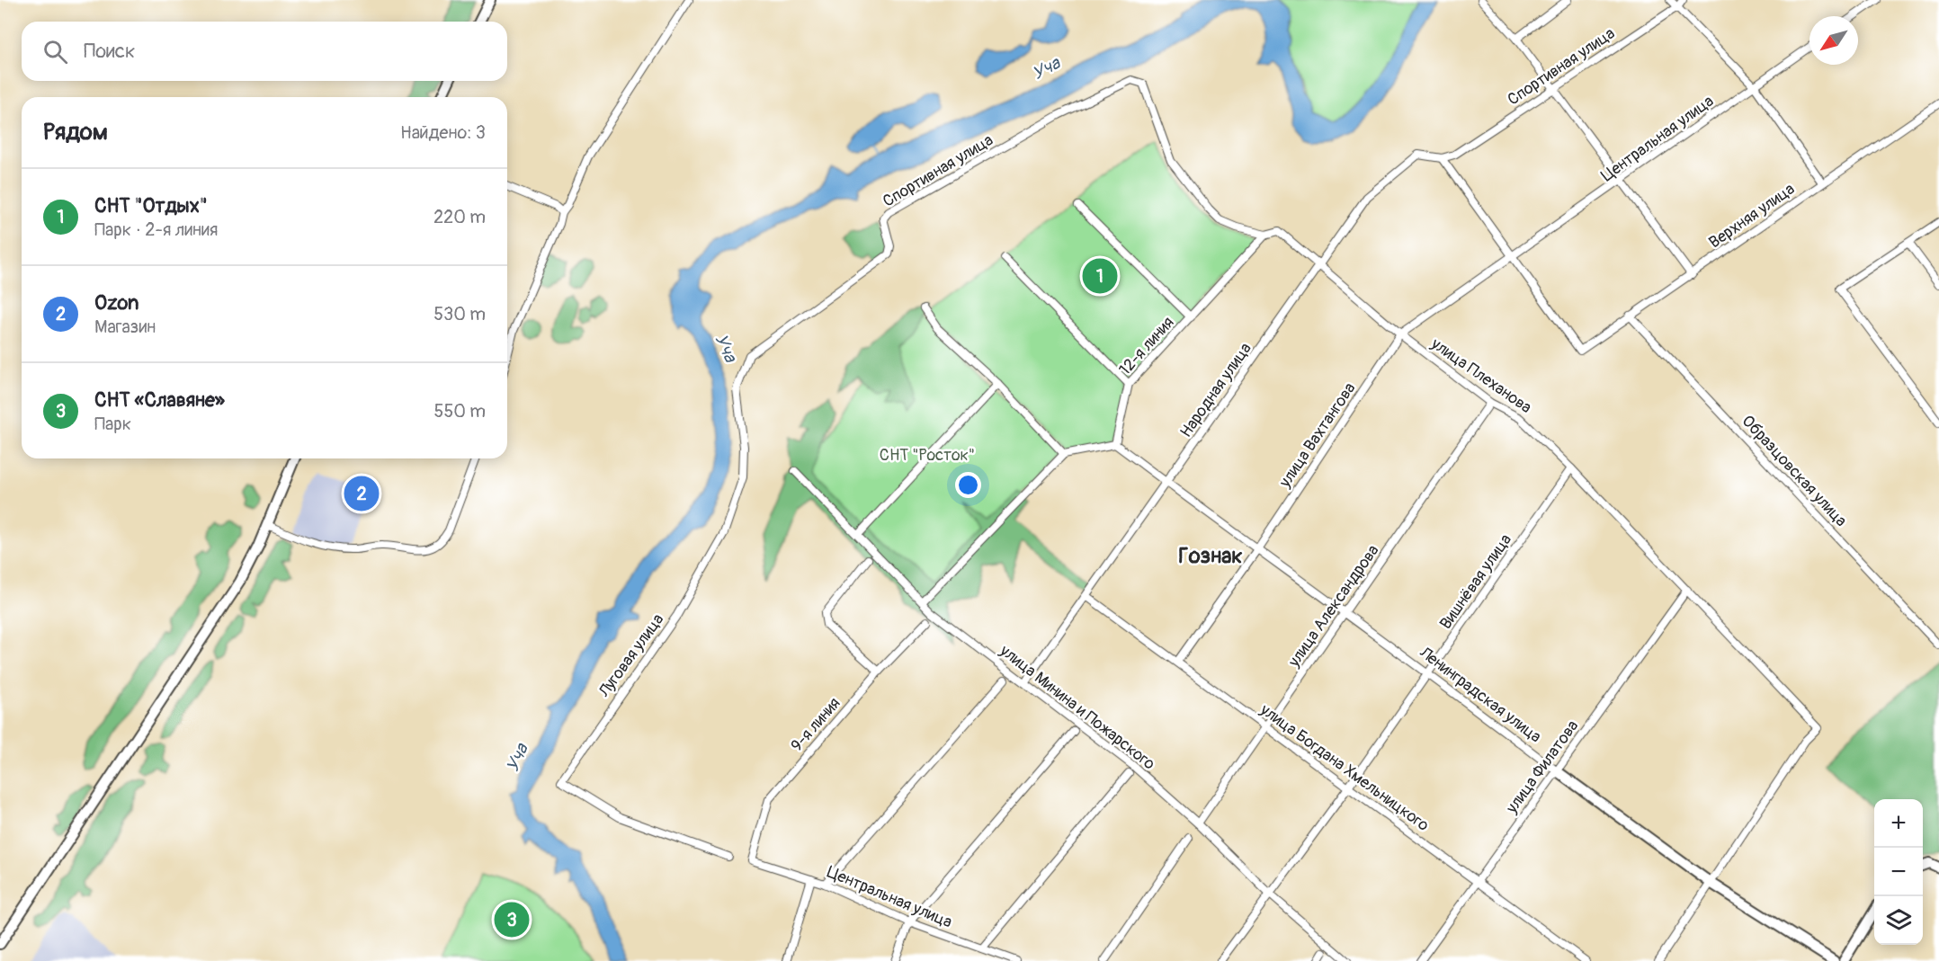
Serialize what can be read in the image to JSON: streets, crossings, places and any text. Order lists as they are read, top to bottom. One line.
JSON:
{"streets":{"main road":["Ленинградская улица"],"street":["Спортивная улица","Центральная улица","Верхняя улица","12-я линия","улица Плеханова","Народная улица","улица Вахтангова","Образцовская улица","Вишнёвая улица","улица Александрова","Луговая улица","улица Минина и Пожарского","9-я линия","улица Филатова","улица Богдана Хмельницкого"]},"crossings":[["Спортивная улица","улица Плеханова"],["Спортивная улица","Народная улица"],["Спортивная улица","Луговая улица"],["Центральная улица","Верхняя улица"],["Центральная улица","улица Вахтангова"],["Центральная улица","9-я линия"],["Верхняя улица","улица Вахтангова"],["Верхняя улица","Образцовская улица"],["12-я линия","улица Плеханова"],["12-я линия","Ленинградская улица"],["улица Плеханова","Народная улица"],["улица Плеханова","улица Вахтангова"],["улица Плеханова","Вишнёвая улица"],["улица Плеханова","улица Александрова"],["улица Плеханова","Ленинградская улица"],["улица Плеханова","улица Филатова"],["Народная улица","Ленинградская улица"],["Народная улица","улица Минина и Пожарского"],["Народная улица","улица Богдана Хмельницкого"],["улица Вахтангова","Ленинградская улица"],["улица Вахтангова","улица Богдана Хмельницкого"],["Вишнёвая улица","Ленинградская улица"],["Вишнёвая улица","улица Минина и Пожарского"],["Вишнёвая улица","улица Богдана Хмельницкого"],["улица Александрова","Ленинградская улица"],["улица Александрова","улица Минина и Пожарского"],["улица Александрова","улица Богдана Хмельницкого"],["Ленинградская улица","улица Филатова"],["улица Филатова","улица Богдана Хмельницкого"]],"districts":["Гознак"],"water":["Уча"],"parks":["СНТ \"Росток\""],"north":"bottom left","page":{"search":"Поиск","heading":["Рядом","Найдено: 3"],"list":[{"mark":"1","name":"СНТ \"Отдых\"","note":"Парк · 2-я линия","value":"220 m"},{"mark":"2","name":"Ozon","note":"Магазин","value":"530 m"},{"mark":"3","name":"СНТ «Славяне»","note":"Парк","value":"550 m"}],"pins":["1","2","3"],"map_buttons":["+","−"]}}
